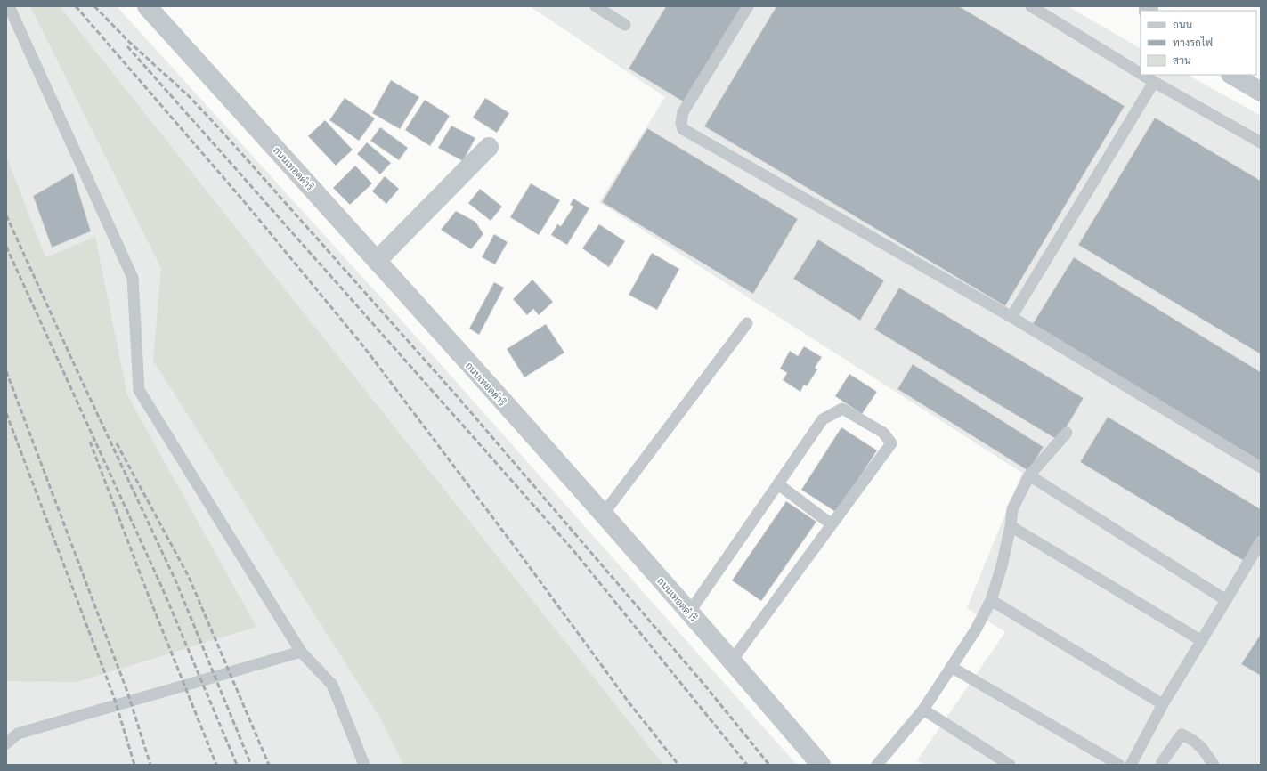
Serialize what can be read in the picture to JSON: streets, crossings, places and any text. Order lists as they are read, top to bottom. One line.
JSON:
{"streets":{"street":["ถนนเทอดดำริ"]},"legend":["ถนน","ทางรถไฟ","สวน"]}
